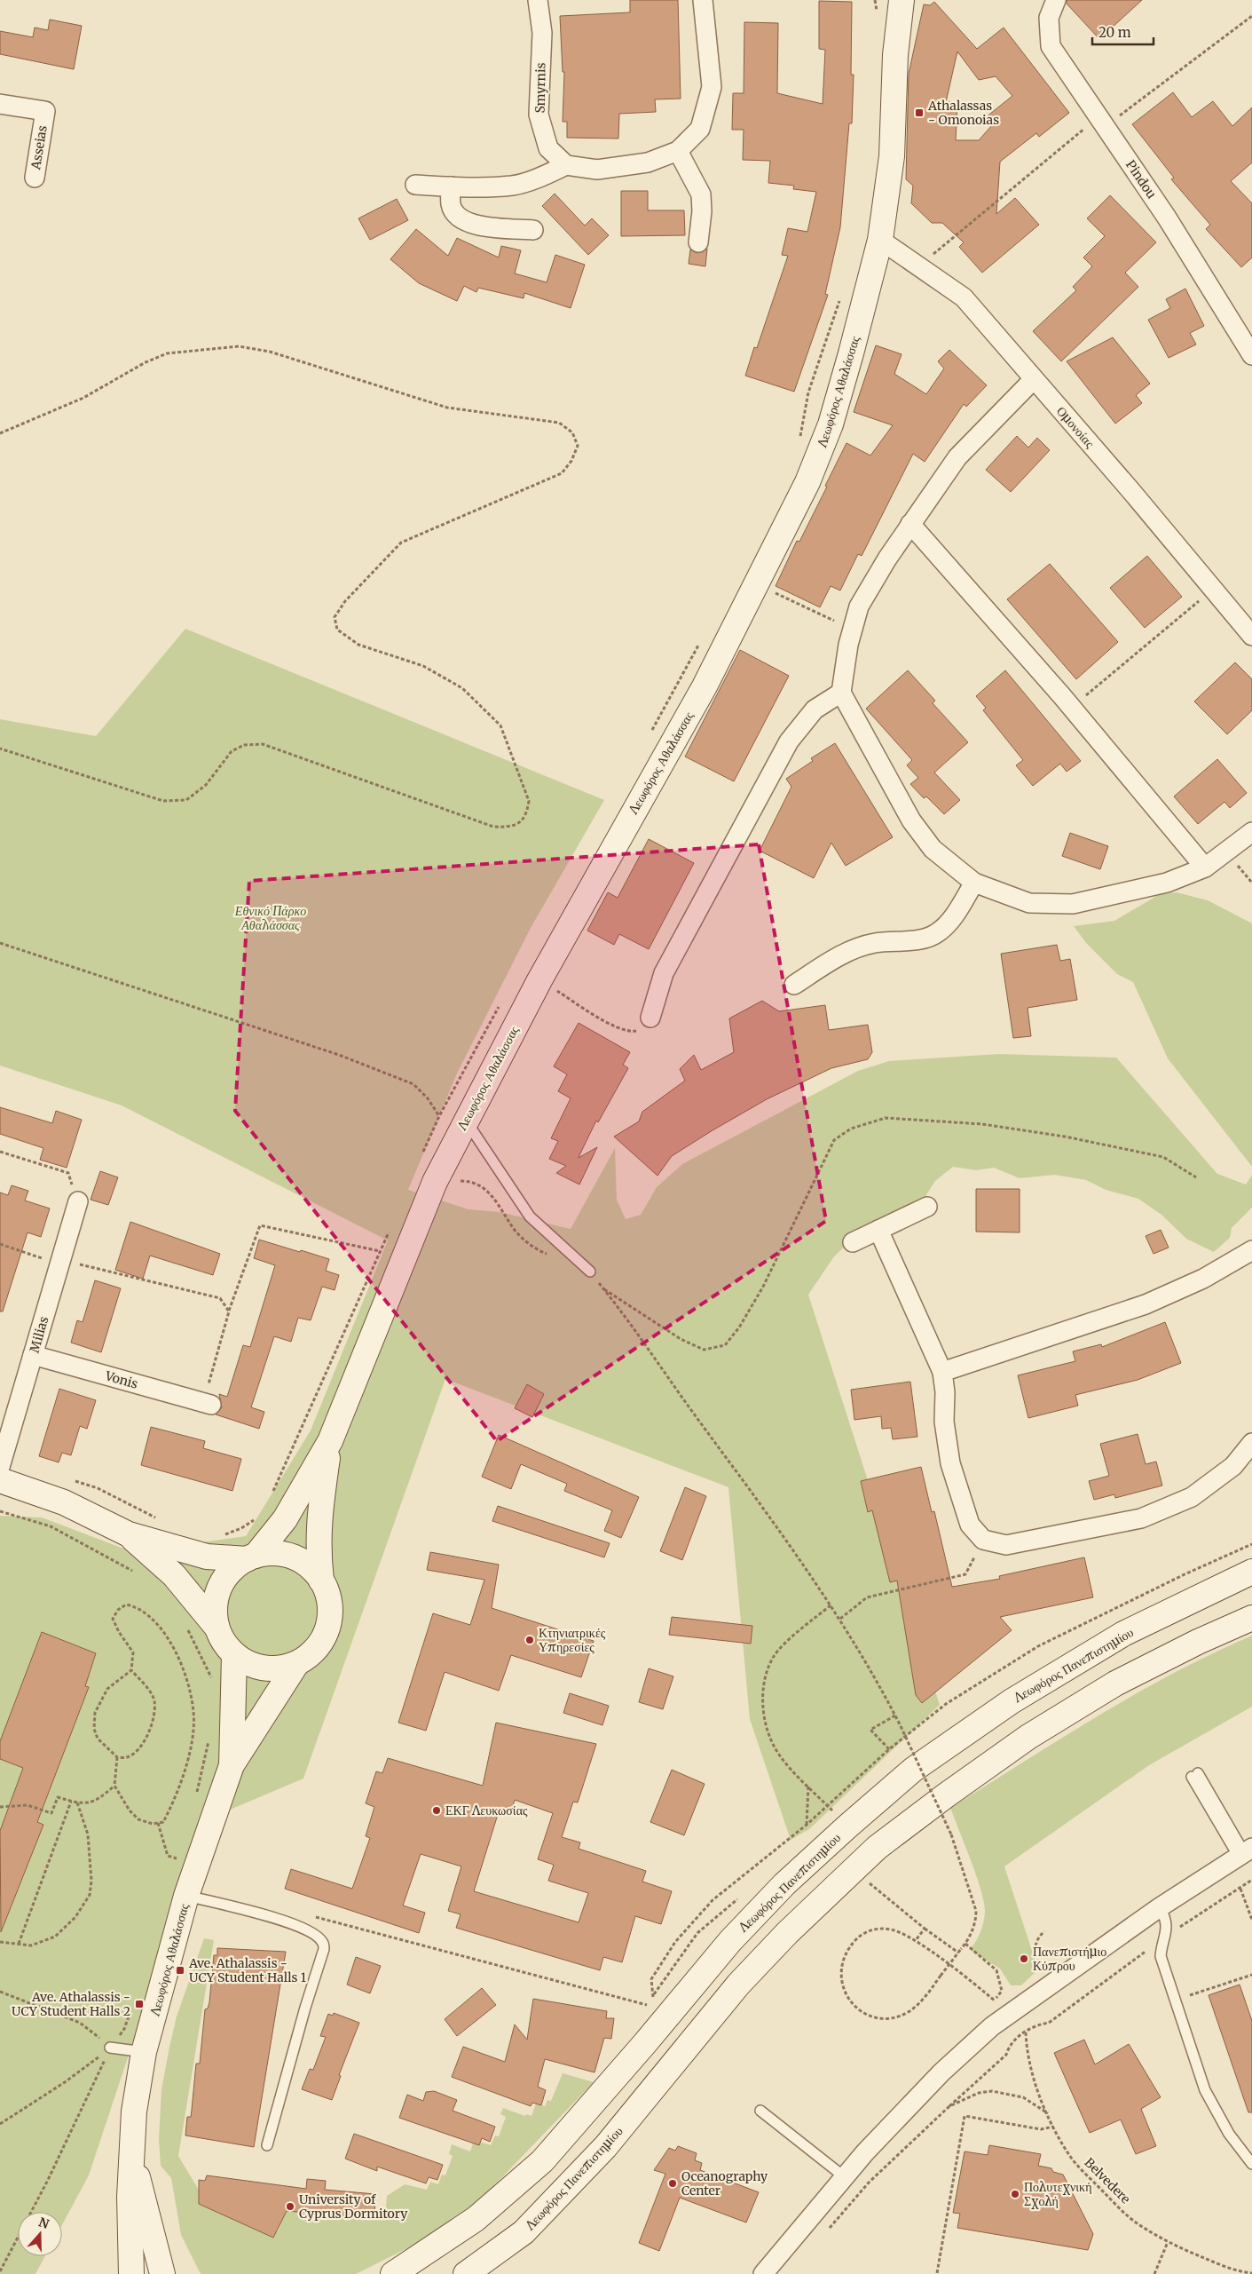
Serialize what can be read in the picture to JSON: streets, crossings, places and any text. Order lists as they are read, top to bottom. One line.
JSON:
{"streets":{"main road":["Λεωφόρος Αθαλάσσας","Λεωφόρος Πανεπιστημίου"],"street":["Smyrnis","Asseias","Pindou","Ομονοίας","Milias","Vonis"],"path":["Belvedere"]},"crossings":[["Λεωφόρος Αθαλάσσας","Ομονοίας"],["Milias","Vonis"]],"parks":["Εθνικό Πάρκο Αθαλάσσας"],"places":{"transit":["Athalassas - Omonoias","Ave. Athalassis - UCY Student Halls 1","Ave. Athalassis - UCY Student Halls 2"],"other":["Κτηνιατρικές Υπηρεσίες","ΕΚΓ Λευκωσίας","Πανεπιστήμιο Κύπρου","Oceanography Center","Πολυτεχνική Σχολή","University of Cyprus Dormitory"]},"scale_bar":"20 m","north":"top"}
